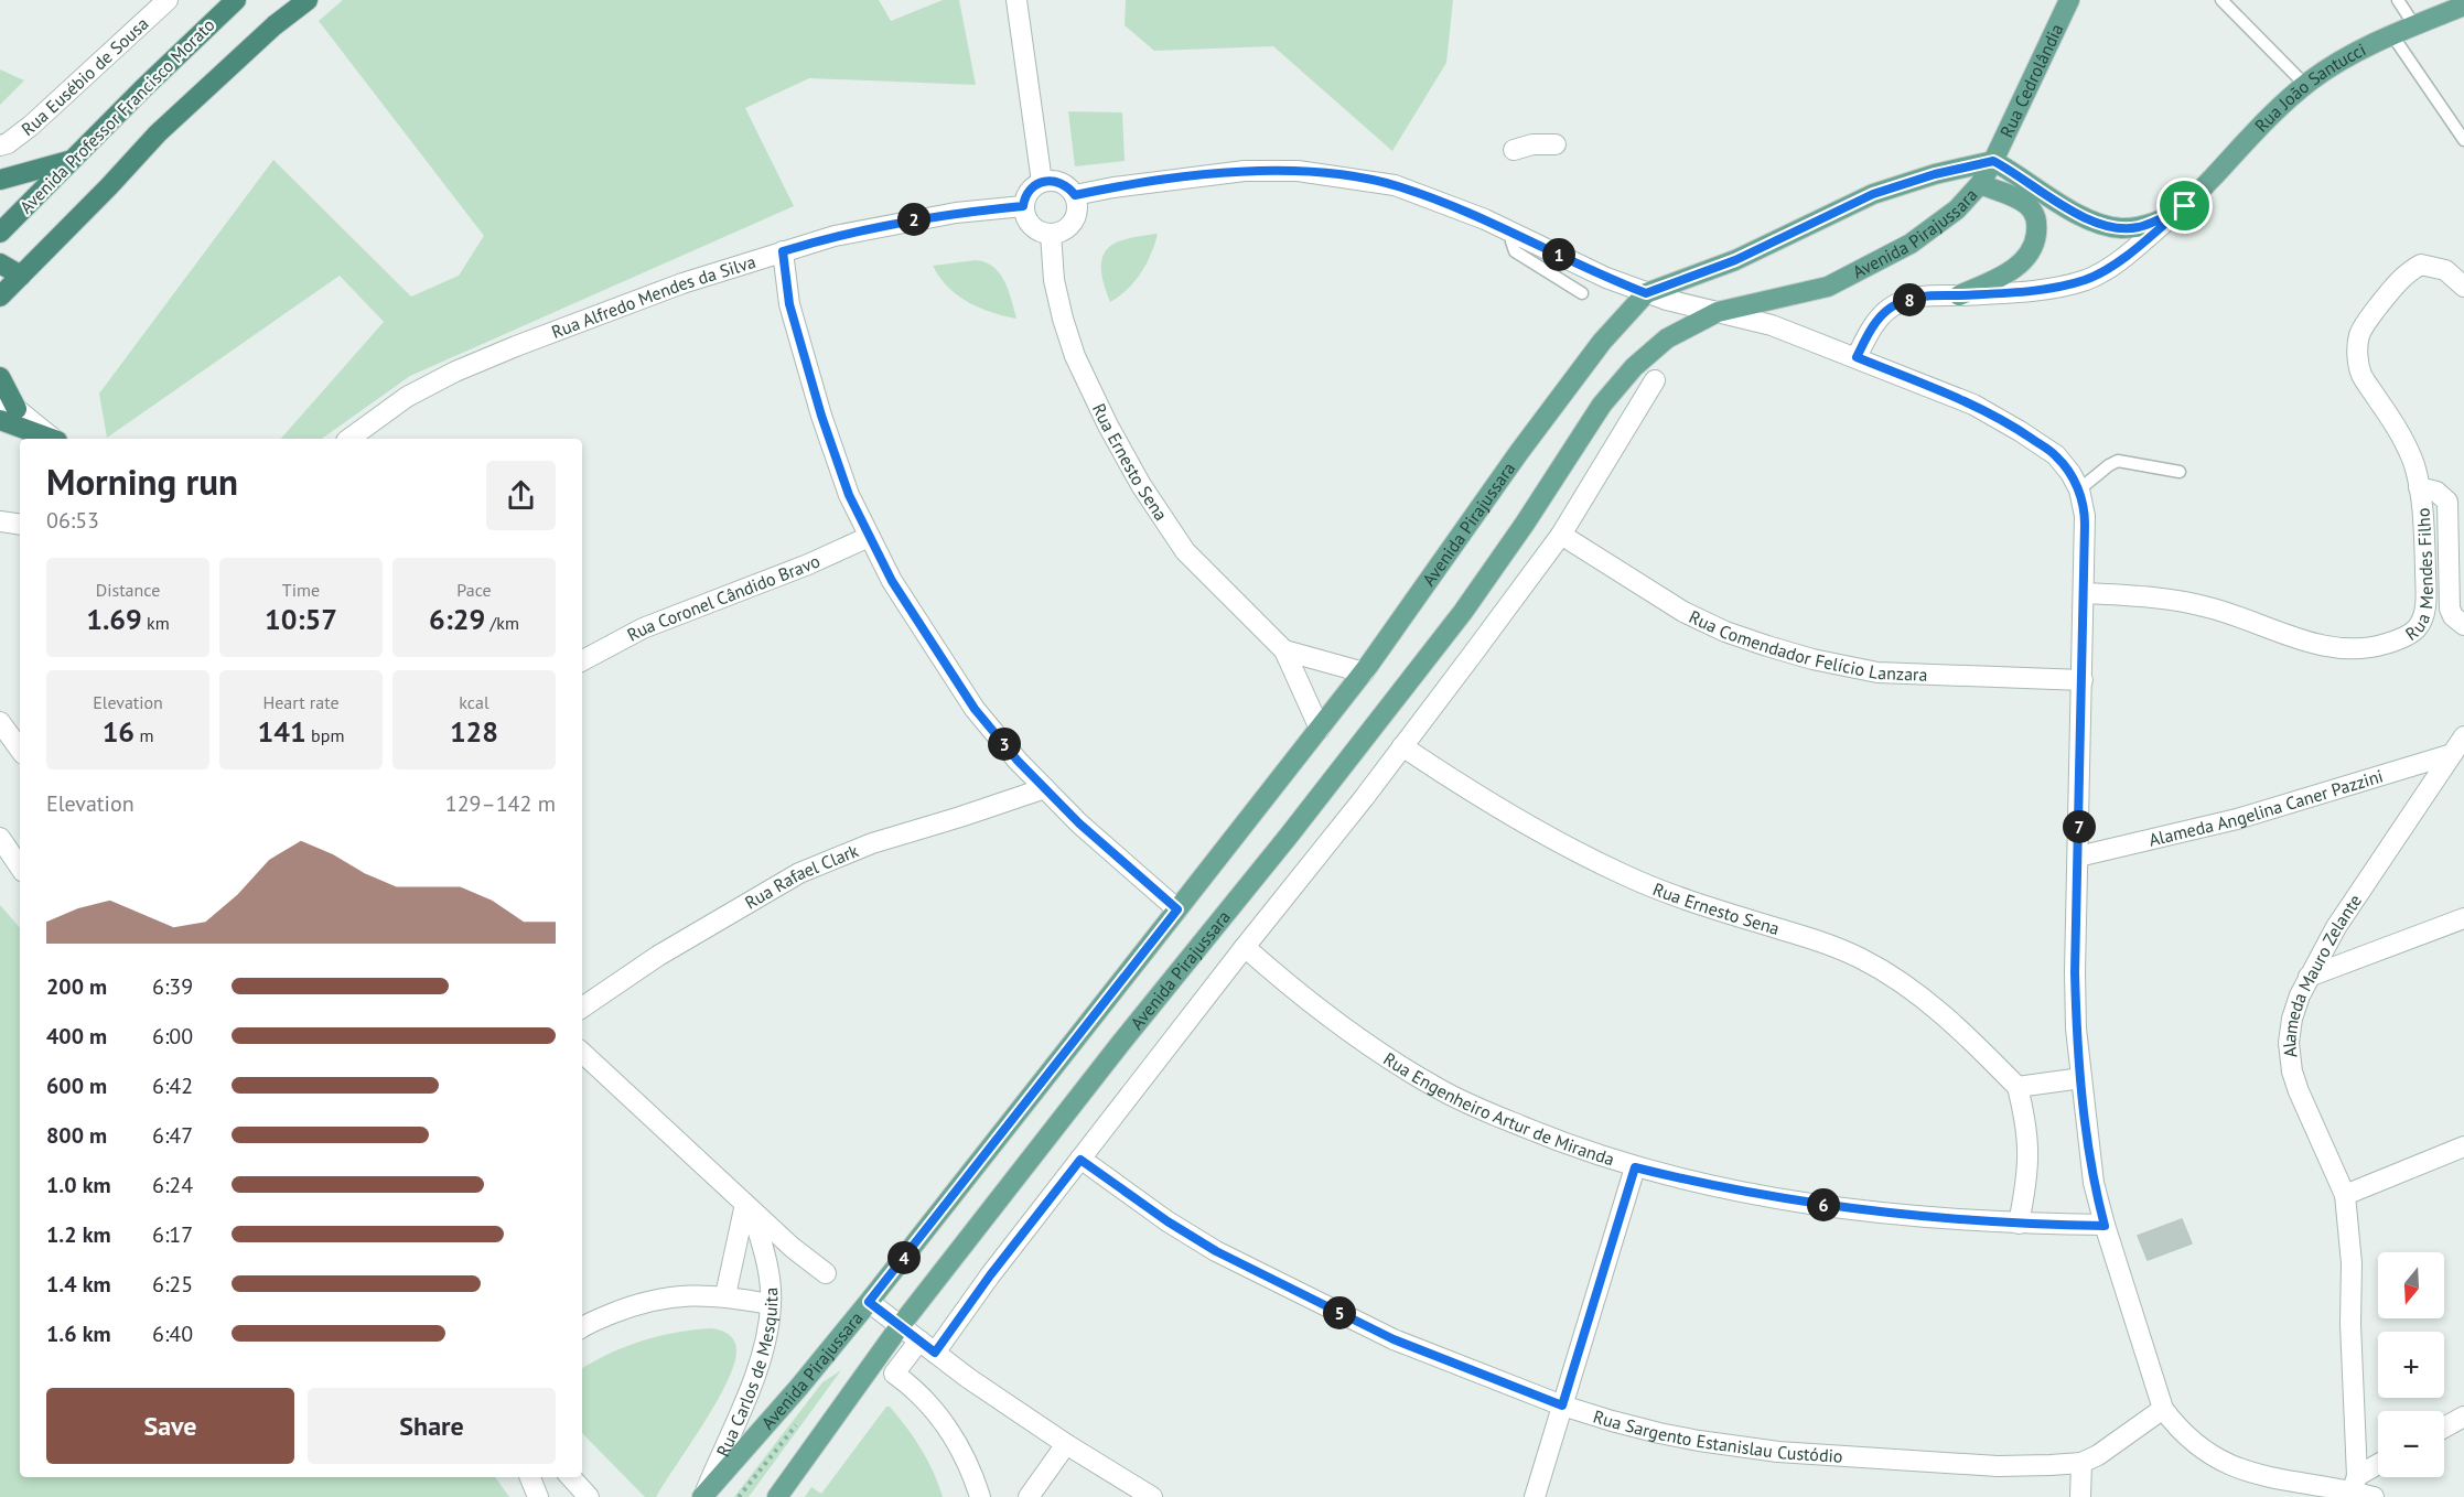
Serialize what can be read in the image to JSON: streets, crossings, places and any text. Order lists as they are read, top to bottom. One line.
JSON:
{"streets":{"highway":["Avenida Professor Francisco Morato"],"main road":["Rua Cedrolândia","Rua João Santucci","Avenida Pirajussara"],"street":["Rua Eusébio de Sousa","Rua Alfredo Mendes da Silva","Rua Ernesto Sena","Rua Mendes Filho","Rua Coronel Cândido Bravo","Rua Comendador Felício Lanzara","Alameda Angelina Caner Pazzini","Rua Rafael Clark","Alameda Mauro Zelante","Rua Engenheiro Artur de Miranda","Rua Carlos de Mesquita","Rua Sargento Estanislau Custódio"]},"crossings":[["Rua Cedrolândia","Rua João Santucci"],["Rua Cedrolândia","Avenida Pirajussara"],["Rua João Santucci","Avenida Pirajussara"],["Avenida Pirajussara","Rua Ernesto Sena"],["Avenida Pirajussara","Rua Comendador Felício Lanzara"],["Avenida Pirajussara","Rua Engenheiro Artur de Miranda"],["Avenida Pirajussara","Rua Carlos de Mesquita"],["Avenida Pirajussara","Rua Sargento Estanislau Custódio"],["Rua Alfredo Mendes da Silva","Rua Ernesto Sena"],["Alameda Angelina Caner Pazzini","Alameda Mauro Zelante"]],"north":"bottom","page":{"pins":["2","1","8","3","7","6","4","5"],"heading":["Morning run","06:53"],"stats":[["Distance","1.69 km"],["Time","10:57"],["Pace","6:29 /km"],["Elevation","16 m"],["Heart rate","141 bpm"],["kcal","128"]],"chart":["Elevation","129–142 m"],"list":[{"name":"200 m","note":"6:39"},{"name":"400 m","note":"6:00"},{"name":"600 m","note":"6:42"},{"name":"800 m","note":"6:47"},{"name":"1.0 km","note":"6:24"},{"name":"1.2 km","note":"6:17"},{"name":"1.4 km","note":"6:25"},{"name":"1.6 km","note":"6:40"}],"map_buttons":["+","−"],"buttons":["Save","Share"]}}
